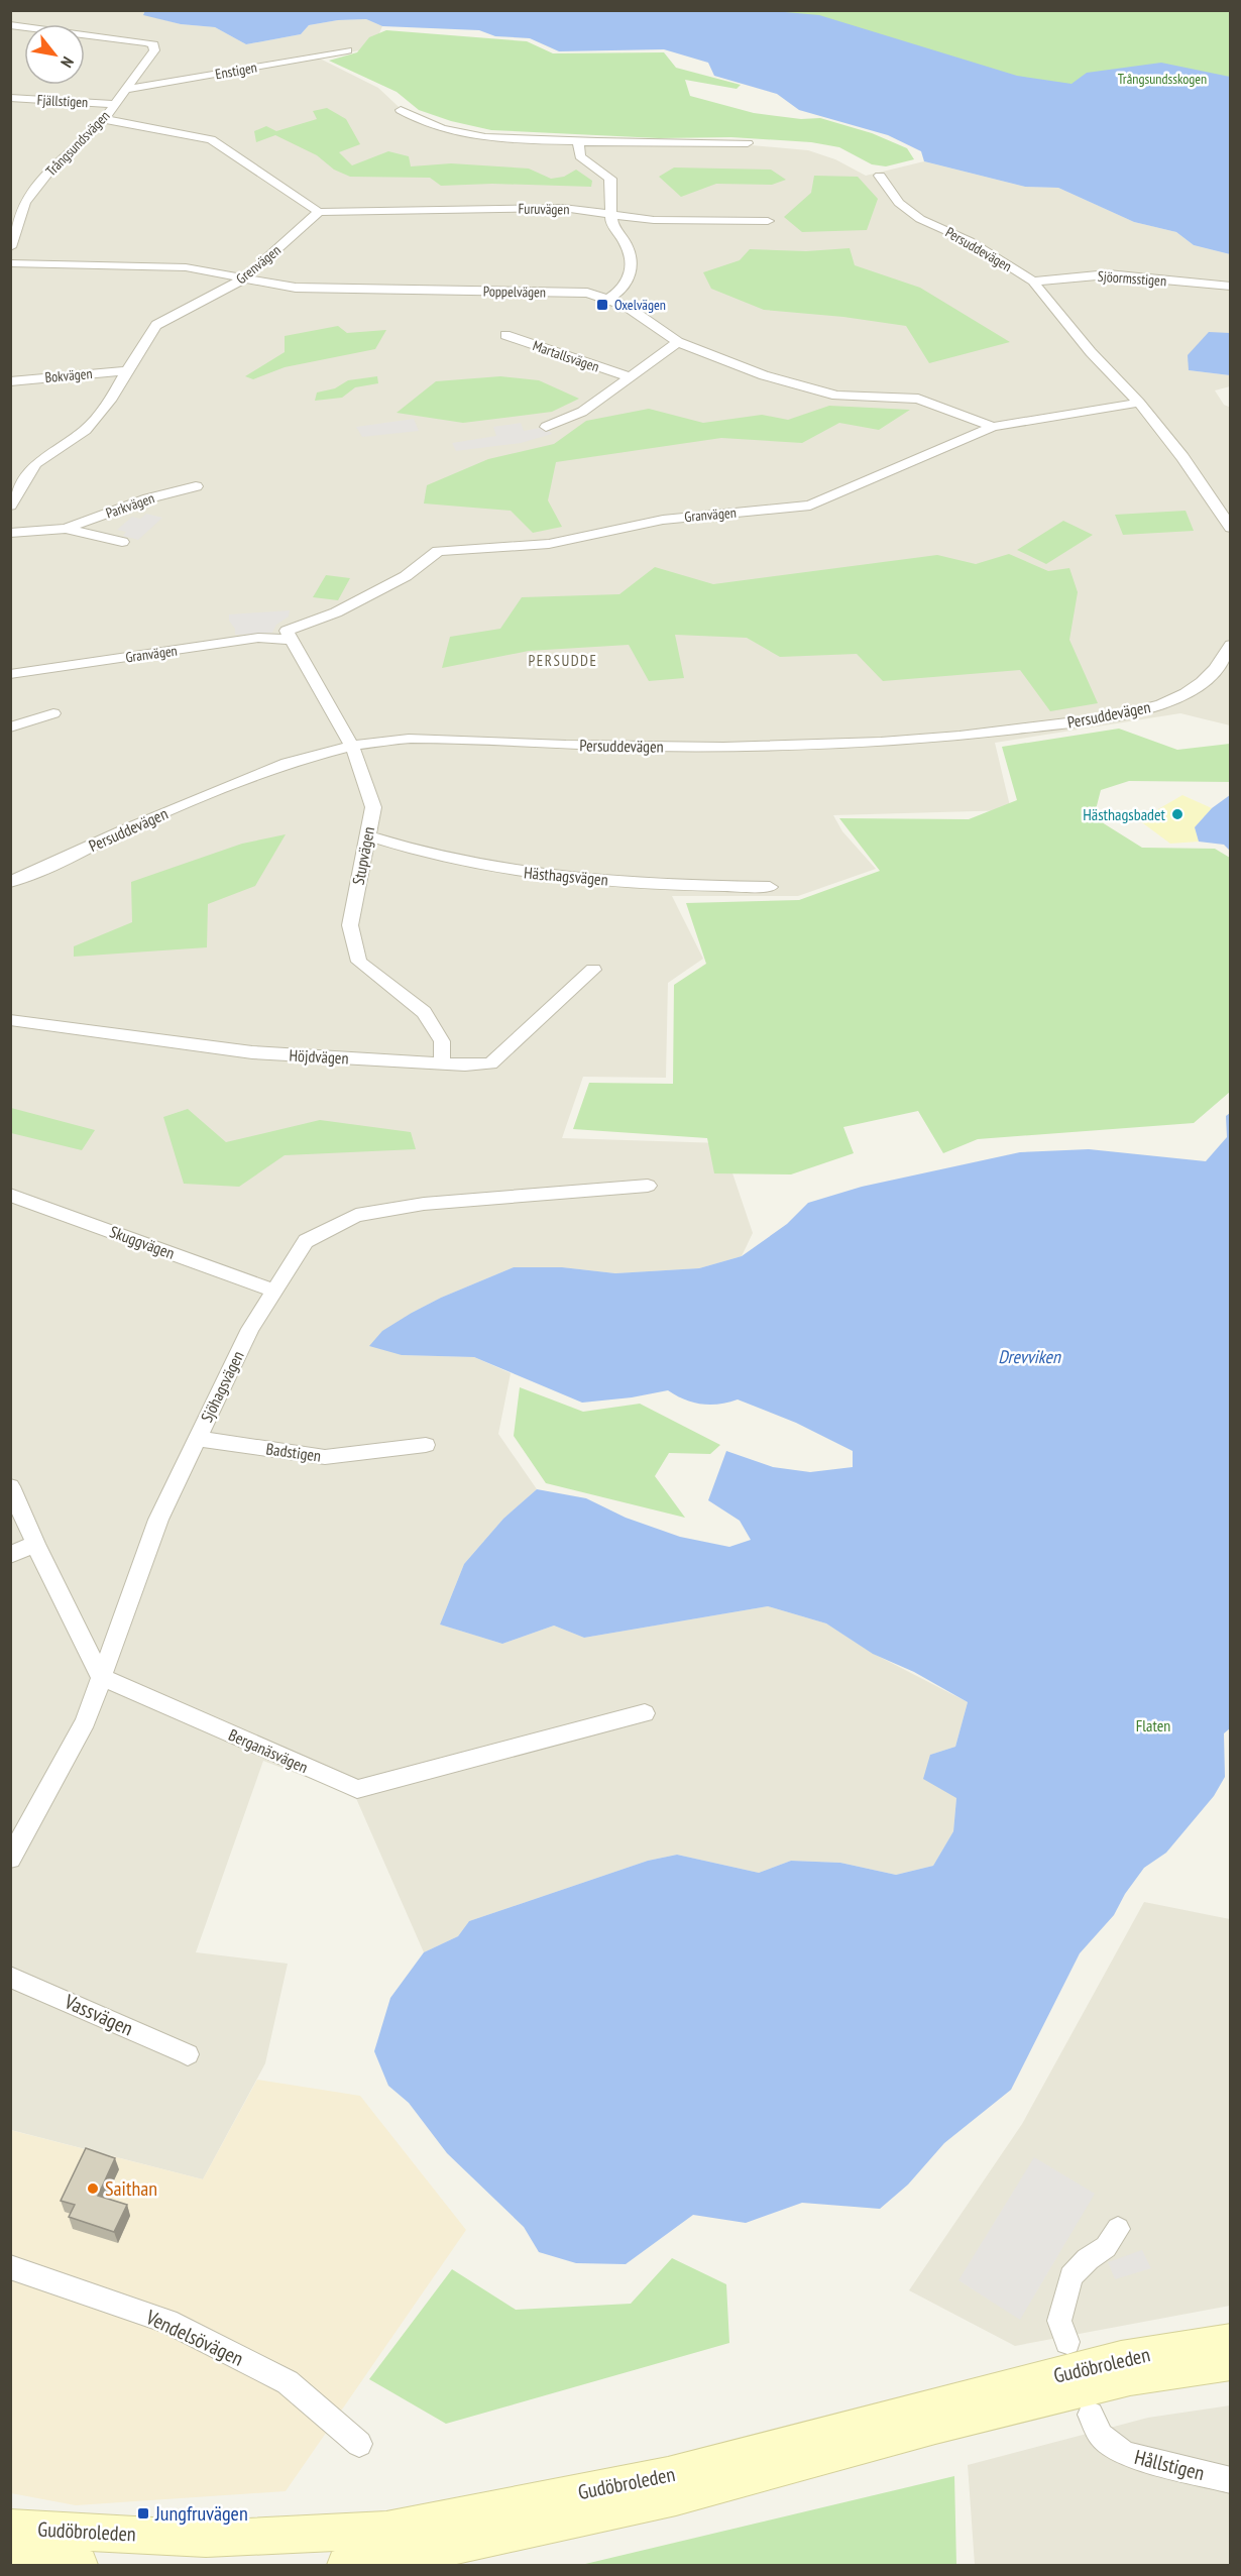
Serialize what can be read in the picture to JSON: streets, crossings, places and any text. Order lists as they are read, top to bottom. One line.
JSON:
{"streets":{"main road":["Gudöbroleden"],"street":["Enstigen","Fjällstigen","Trångsundsvägen","Furuvägen","Persuddevägen","Grenvägen","Sjöormsstigen","Poppelvägen","Martallsvägen","Bokvägen","Parkvägen","Granvägen","Stupvägen","Hästhagsvägen","Höjdvägen","Skuggvägen","Sjöhagsvägen","Badstigen","Berganäsvägen","Vassvägen","Vendelsövägen","Hållstigen"]},"crossings":[["Enstigen","Trångsundsvägen"],["Fjällstigen","Trångsundsvägen"],["Furuvägen","Grenvägen"],["Persuddevägen","Sjöormsstigen"],["Persuddevägen","Granvägen"],["Persuddevägen","Stupvägen"],["Grenvägen","Poppelvägen"],["Grenvägen","Bokvägen"],["Poppelvägen","Martallsvägen"],["Poppelvägen","Granvägen"],["Granvägen","Stupvägen"],["Stupvägen","Hästhagsvägen"],["Stupvägen","Höjdvägen"],["Skuggvägen","Sjöhagsvägen"],["Sjöhagsvägen","Badstigen"],["Sjöhagsvägen","Berganäsvägen"]],"districts":["PERSUDDE"],"water":["Drevviken"],"parks":["Trångsundsskogen","Flaten"],"places":{"transit":["Oxelvägen","Jungfruvägen"],"other":["Hästhagsbadet","Saithan"]},"north":"bottom right"}
